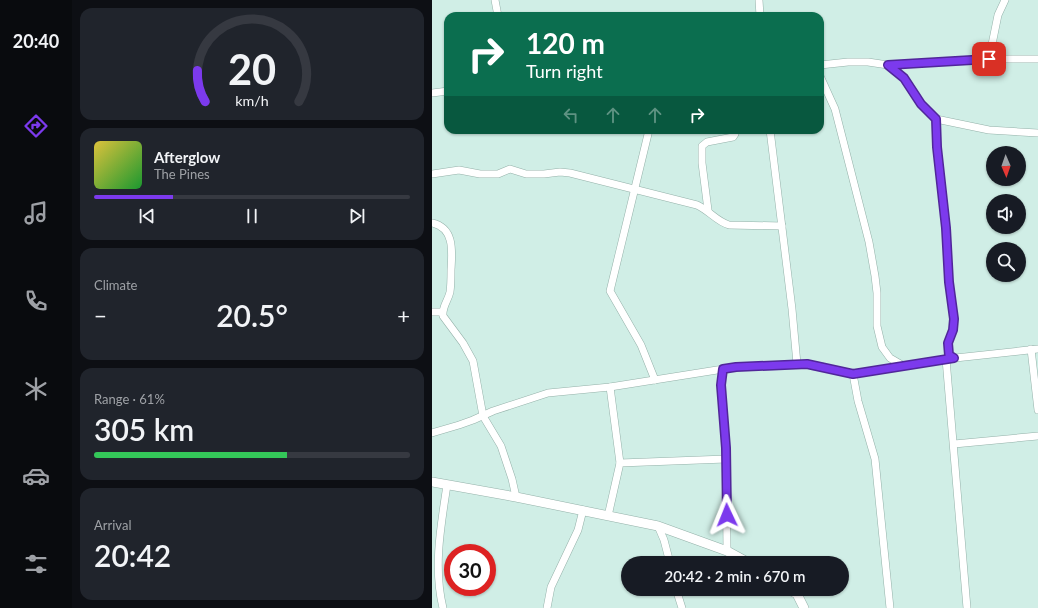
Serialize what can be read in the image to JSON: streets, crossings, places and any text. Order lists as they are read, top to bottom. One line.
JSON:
{"north":"bottom","page":{"tabs":"20:40","turn":["120 m","Turn right"],"song":["Afterglow","The Pines"],"tile":["Climate",["Range · 61%","305 km"],["Arrival","20:42"]],"heat":["−","20.5°","+"],"limit":"30","trip":"20:42 · 2 min · 670 m","gauge":["20","km/h"]}}
